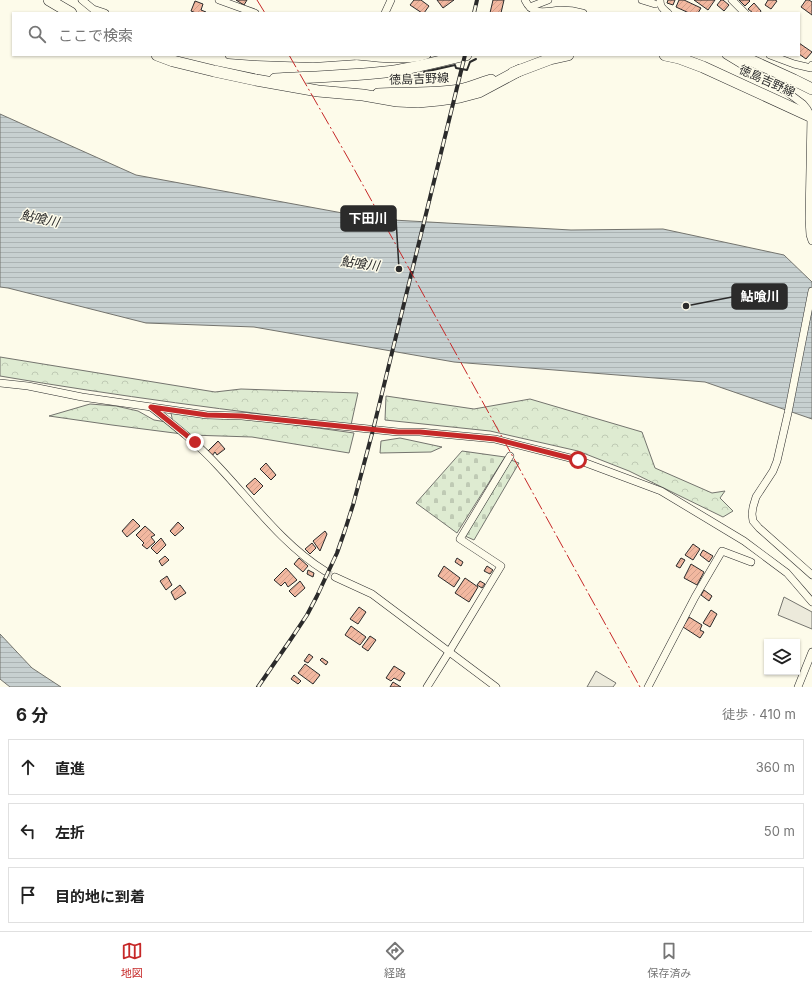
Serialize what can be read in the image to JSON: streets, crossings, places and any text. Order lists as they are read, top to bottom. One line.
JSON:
{"streets":{"main road":["徳島吉野線"]},"water":["鮎喰川"],"places":["下田川","鮎喰川"],"page":{"search":"ここで検索","heading":["6 分","徒歩 · 410 m"],"list":[["直進","360 m"],["左折","50 m"],"目的地に到着"],"nav":["地図","経路","保存済み"]}}
